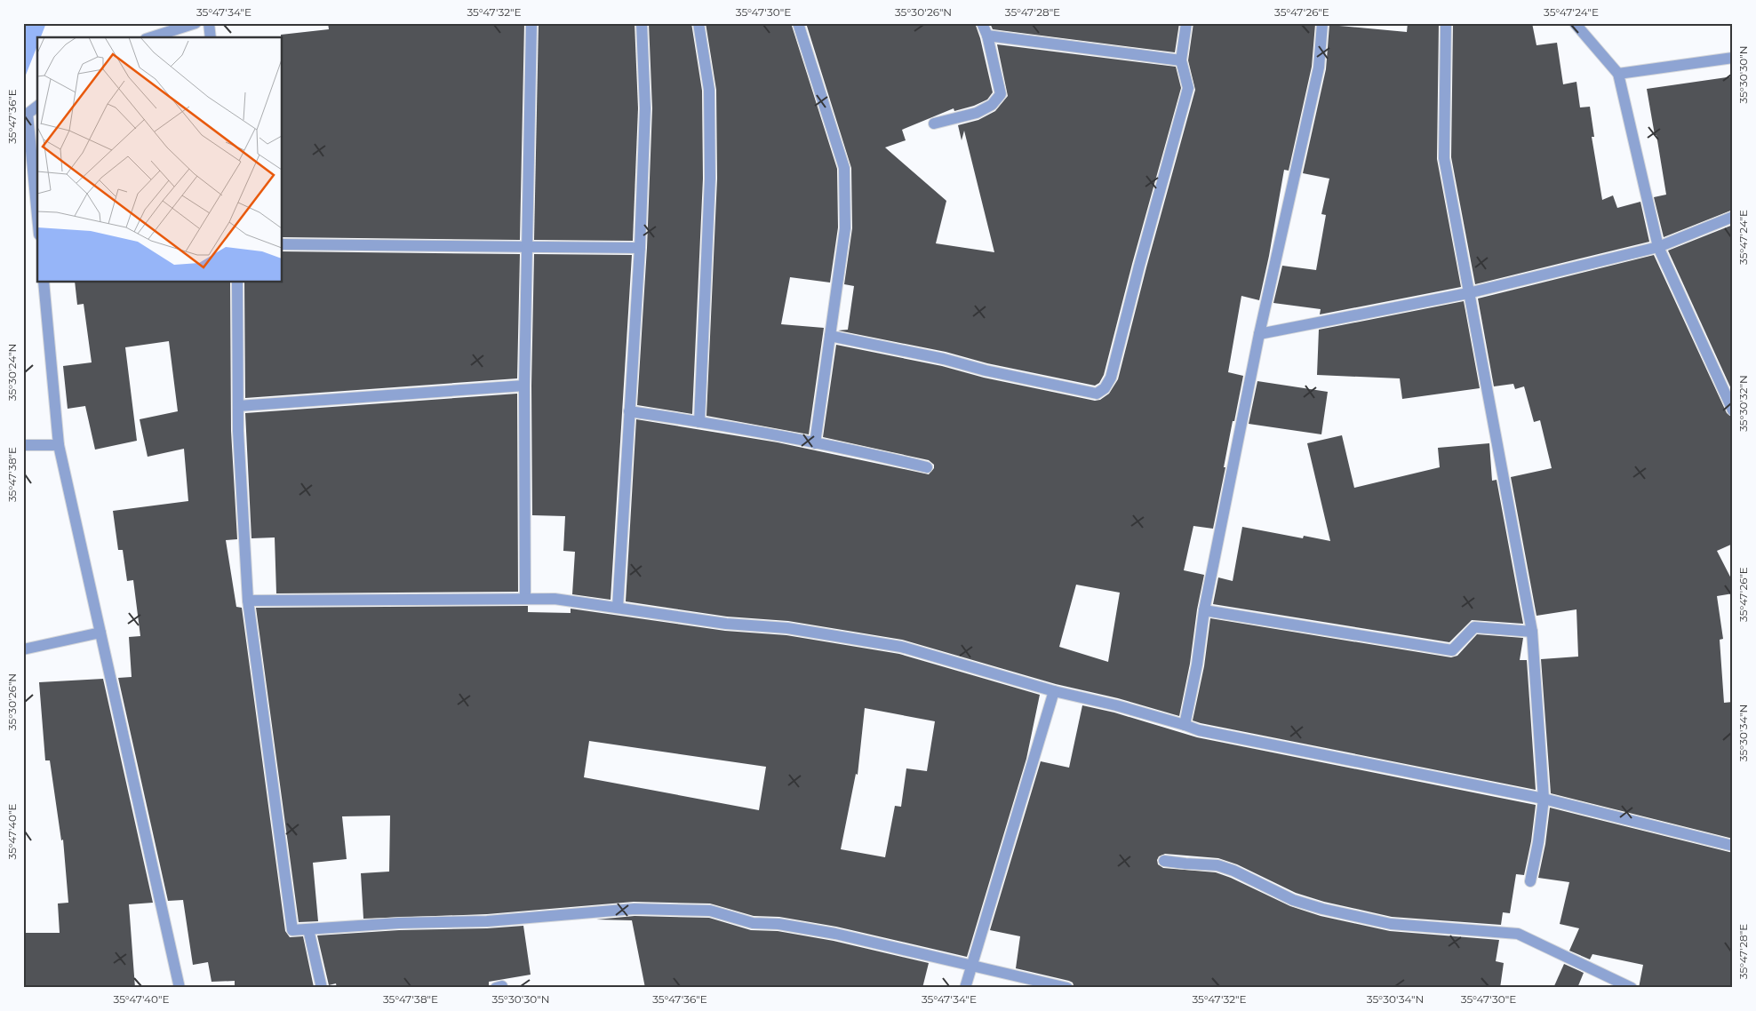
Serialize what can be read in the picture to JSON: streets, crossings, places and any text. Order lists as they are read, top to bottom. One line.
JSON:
{"coordinates":["35°47'34\"E","35°47'32\"E","35°47'30\"E","35°30'26\"N","35°47'28\"E","35°47'26\"E","35°47'24\"E","35°30'30\"N","35°47'36\"E","35°30'24\"N","35°30'32\"N","35°47'38\"E","35°30'34\"N","35°47'40\"E"]}
